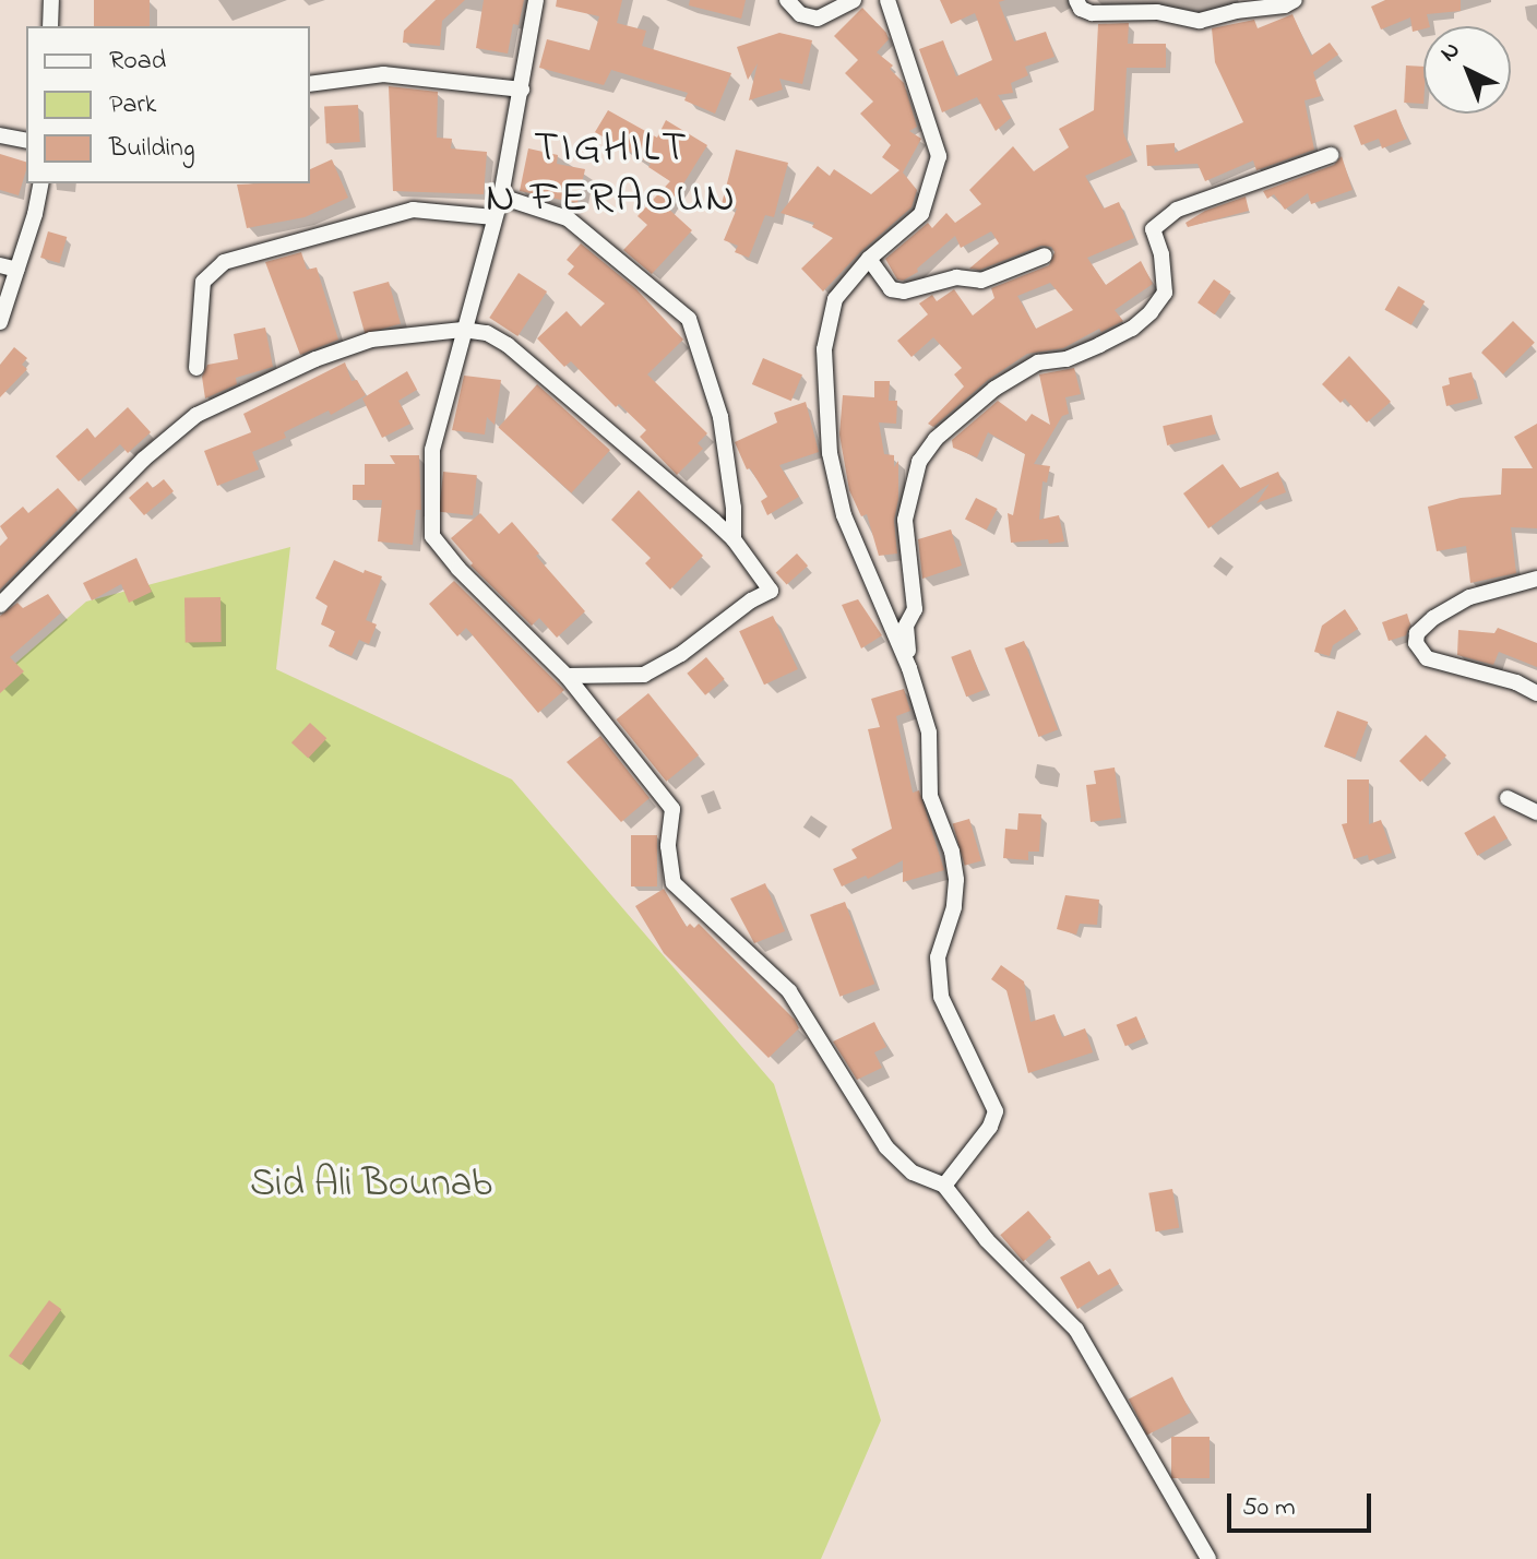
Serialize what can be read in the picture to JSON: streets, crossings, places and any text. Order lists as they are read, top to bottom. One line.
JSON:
{"districts":["TIGHILT N FERAOUN"],"parks":["Sid Ali Bounab"],"legend":["Road","Park","Building"],"scale_bar":"50 m","north":"top left"}
